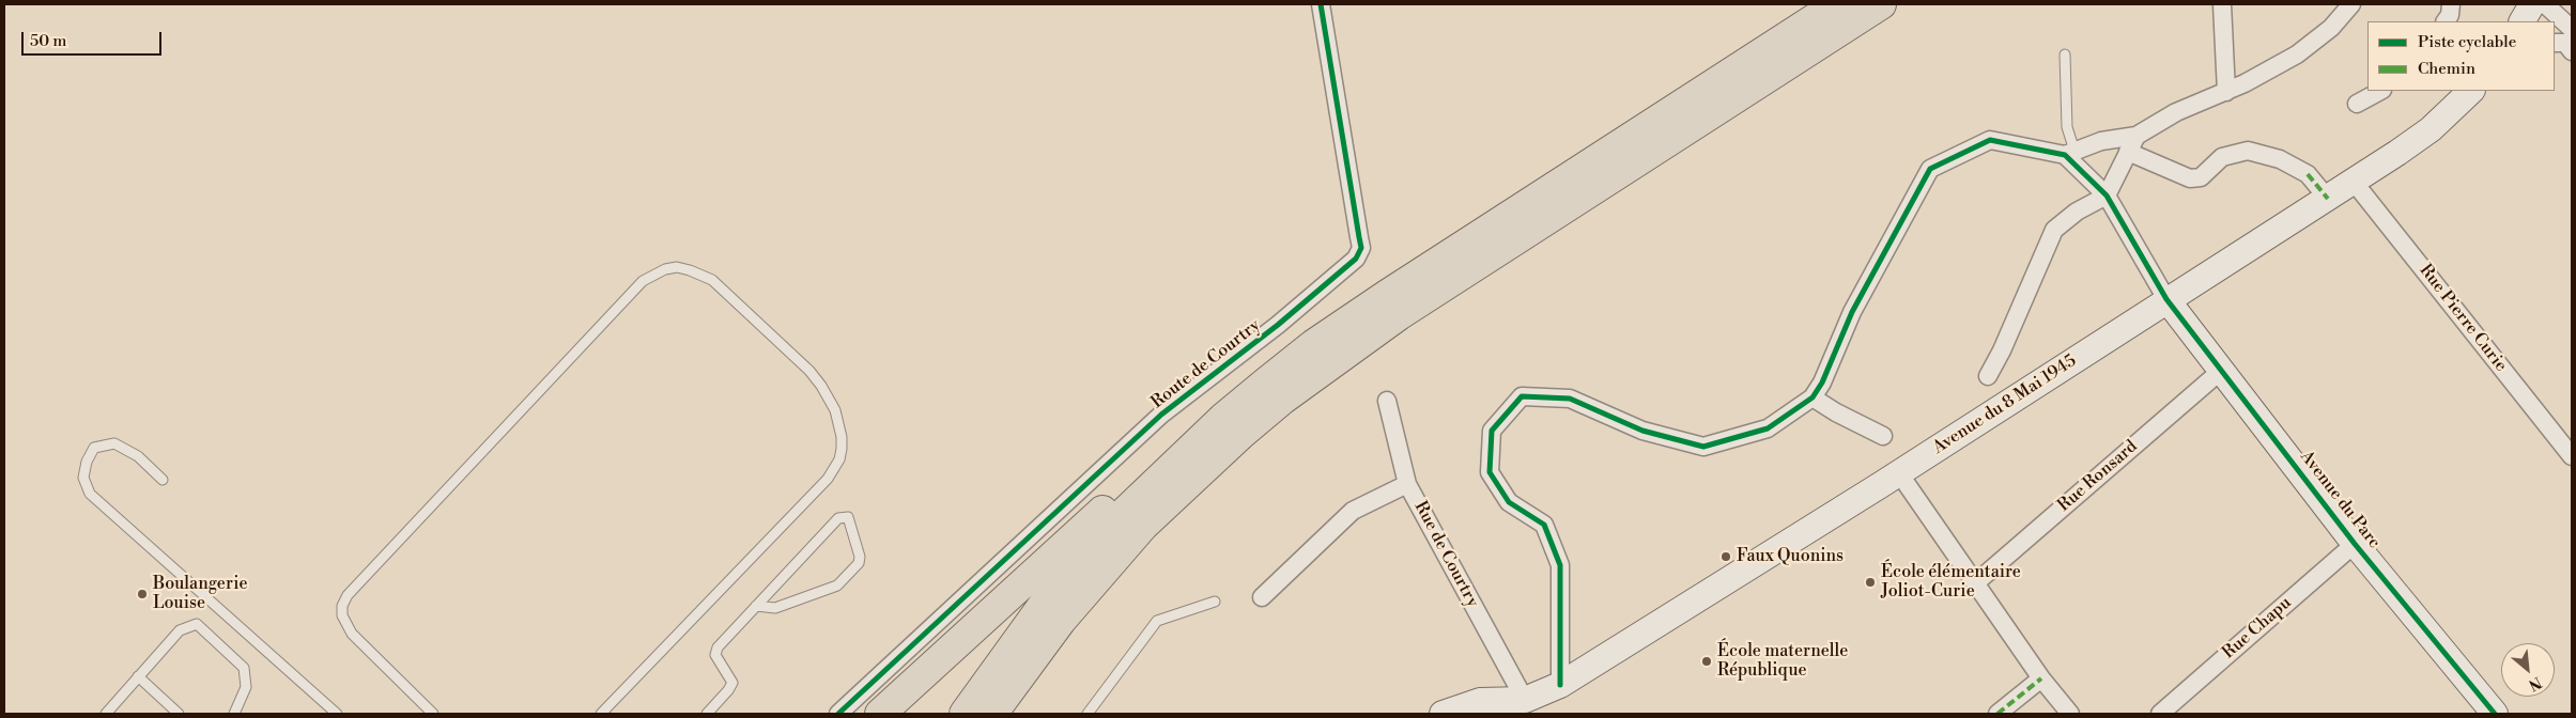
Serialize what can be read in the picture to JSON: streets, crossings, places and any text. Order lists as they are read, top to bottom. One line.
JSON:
{"streets":{"street":["Rue Pierre Curie","Route de Courtry","Avenue du 8 Mai 1945","Rue Ronsard","Avenue du Parc","Rue de Courtry","Rue Chapu"]},"crossings":[["Rue Pierre Curie","Avenue du 8 Mai 1945"],["Avenue du 8 Mai 1945","Avenue du Parc"],["Avenue du 8 Mai 1945","Rue de Courtry"],["Rue Ronsard","Avenue du Parc"],["Avenue du Parc","Rue Chapu"]],"places":["Faux Quonins","École élémentaire Joliot-Curie","Boulangerie Louise","École maternelle République"],"legend":["Piste cyclable","Chemin"],"scale_bar":"50 m","north":"bottom right"}
